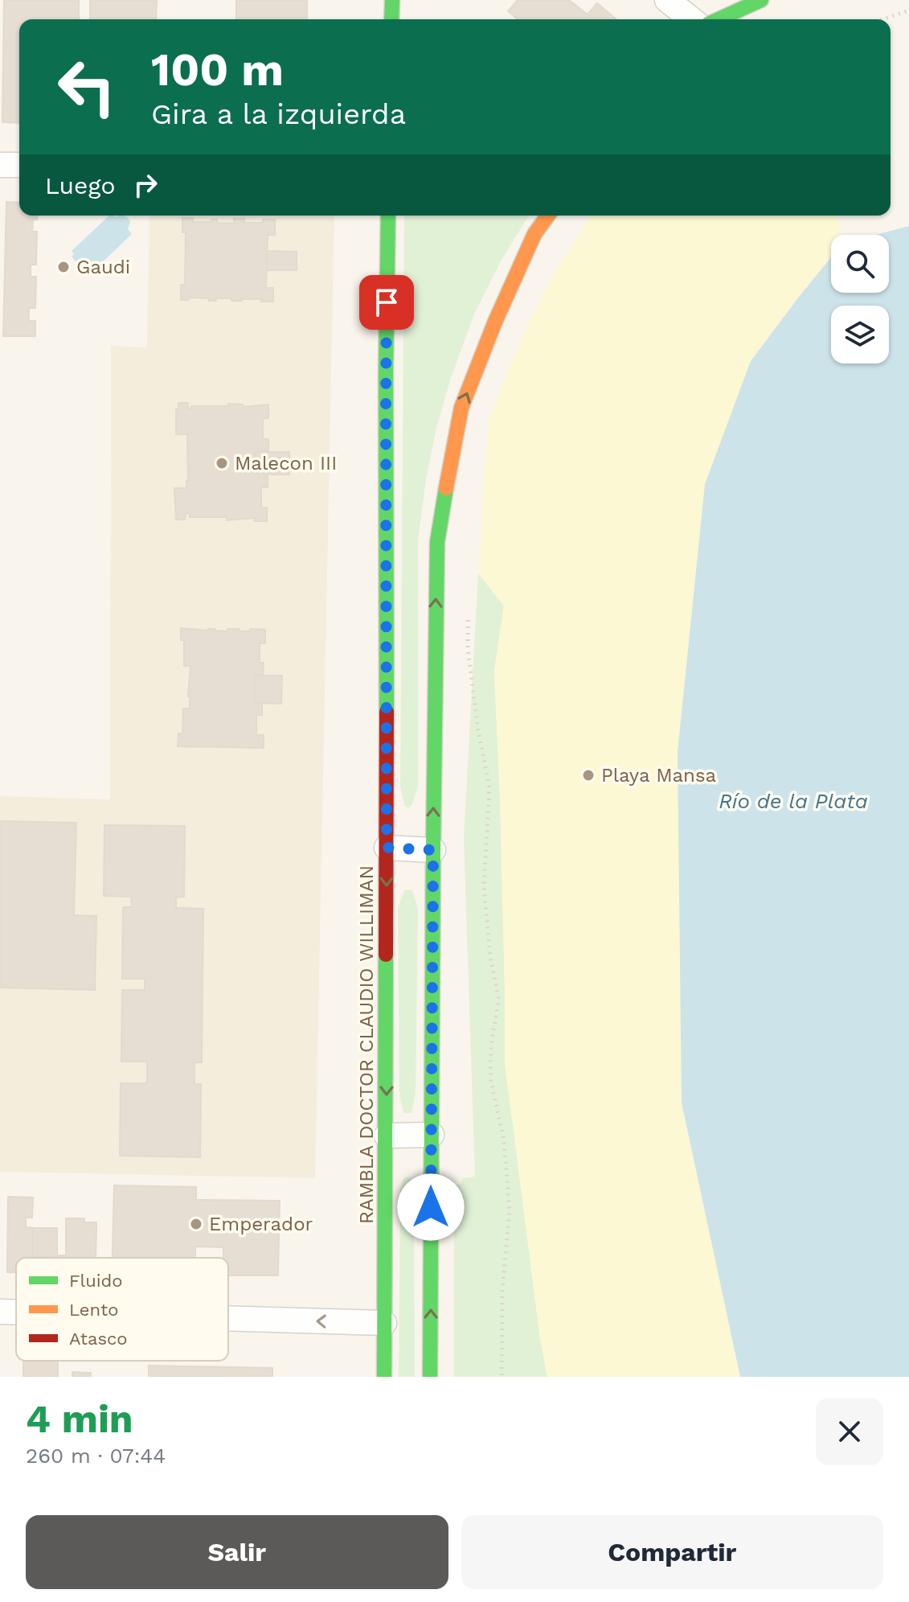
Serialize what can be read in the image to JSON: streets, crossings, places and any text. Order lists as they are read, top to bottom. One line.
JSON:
{"streets":{"main road":["RAMBLA DOCTOR CLAUDIO WILLIMAN"]},"water":["Río de la Plata"],"places":["Gaudi","Malecon III","Playa Mansa","Emperador"],"legend":["Fluido","Lento","Atasco"],"page":{"turn":["100 m","Gira a la izquierda"],"then":"Luego","heading":["4 min","260 m · 07:44"],"buttons":["Salir","Compartir"]}}
